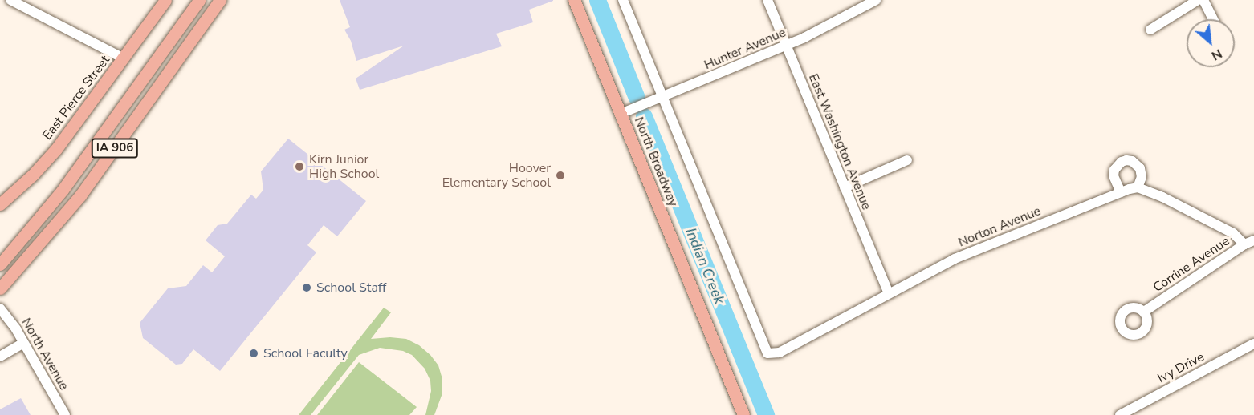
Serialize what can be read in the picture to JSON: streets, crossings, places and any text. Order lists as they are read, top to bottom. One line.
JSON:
{"streets":{"main road":["East Pierce Street","IA 906","North Broadway"],"street":["Hunter Avenue","East Washington Avenue","Norton Avenue","Corrine Avenue","North Avenue","Ivy Drive"]},"crossings":[["Hunter Avenue","East Washington Avenue"],["Hunter Avenue","North Broadway"],["Hunter Avenue","Norton Avenue"],["East Washington Avenue","Norton Avenue"]],"water":["Indian Creek"],"places":["Kirn Junior High School","Hoover Elementary School","School Staff","School Faculty"],"north":"bottom right"}
